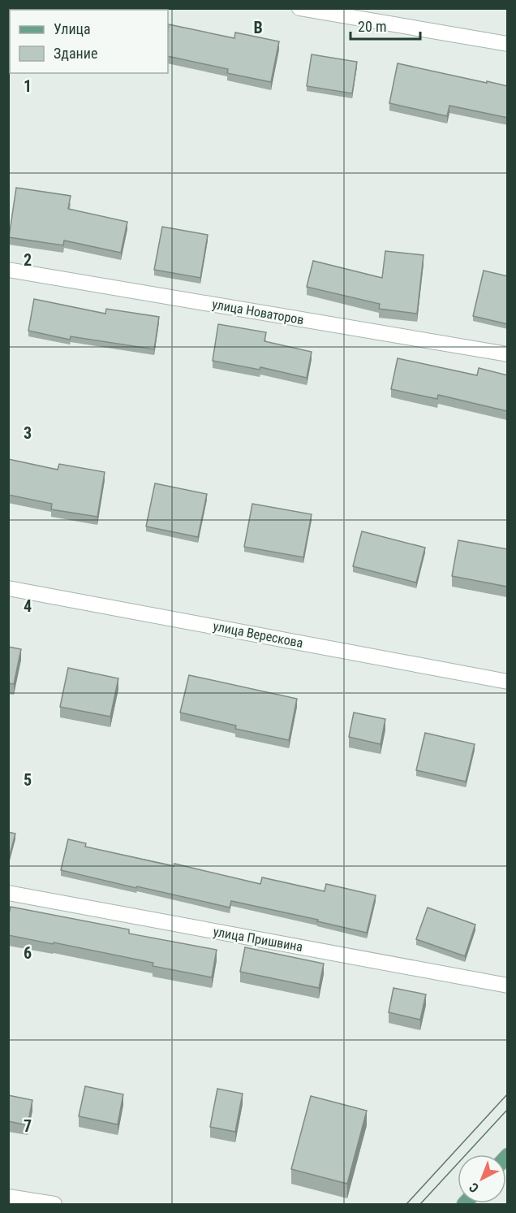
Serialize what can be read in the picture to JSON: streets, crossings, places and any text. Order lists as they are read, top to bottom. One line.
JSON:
{"streets":{"street":["улица Новаторов","улица Верескова","улица Пришвина"]},"legend":["Улица","Здание"],"scale_bar":"20 m","north":"bottom left","grid":{"columns":["B"],"rows":["1","2","3","4","5","6","7"]}}
